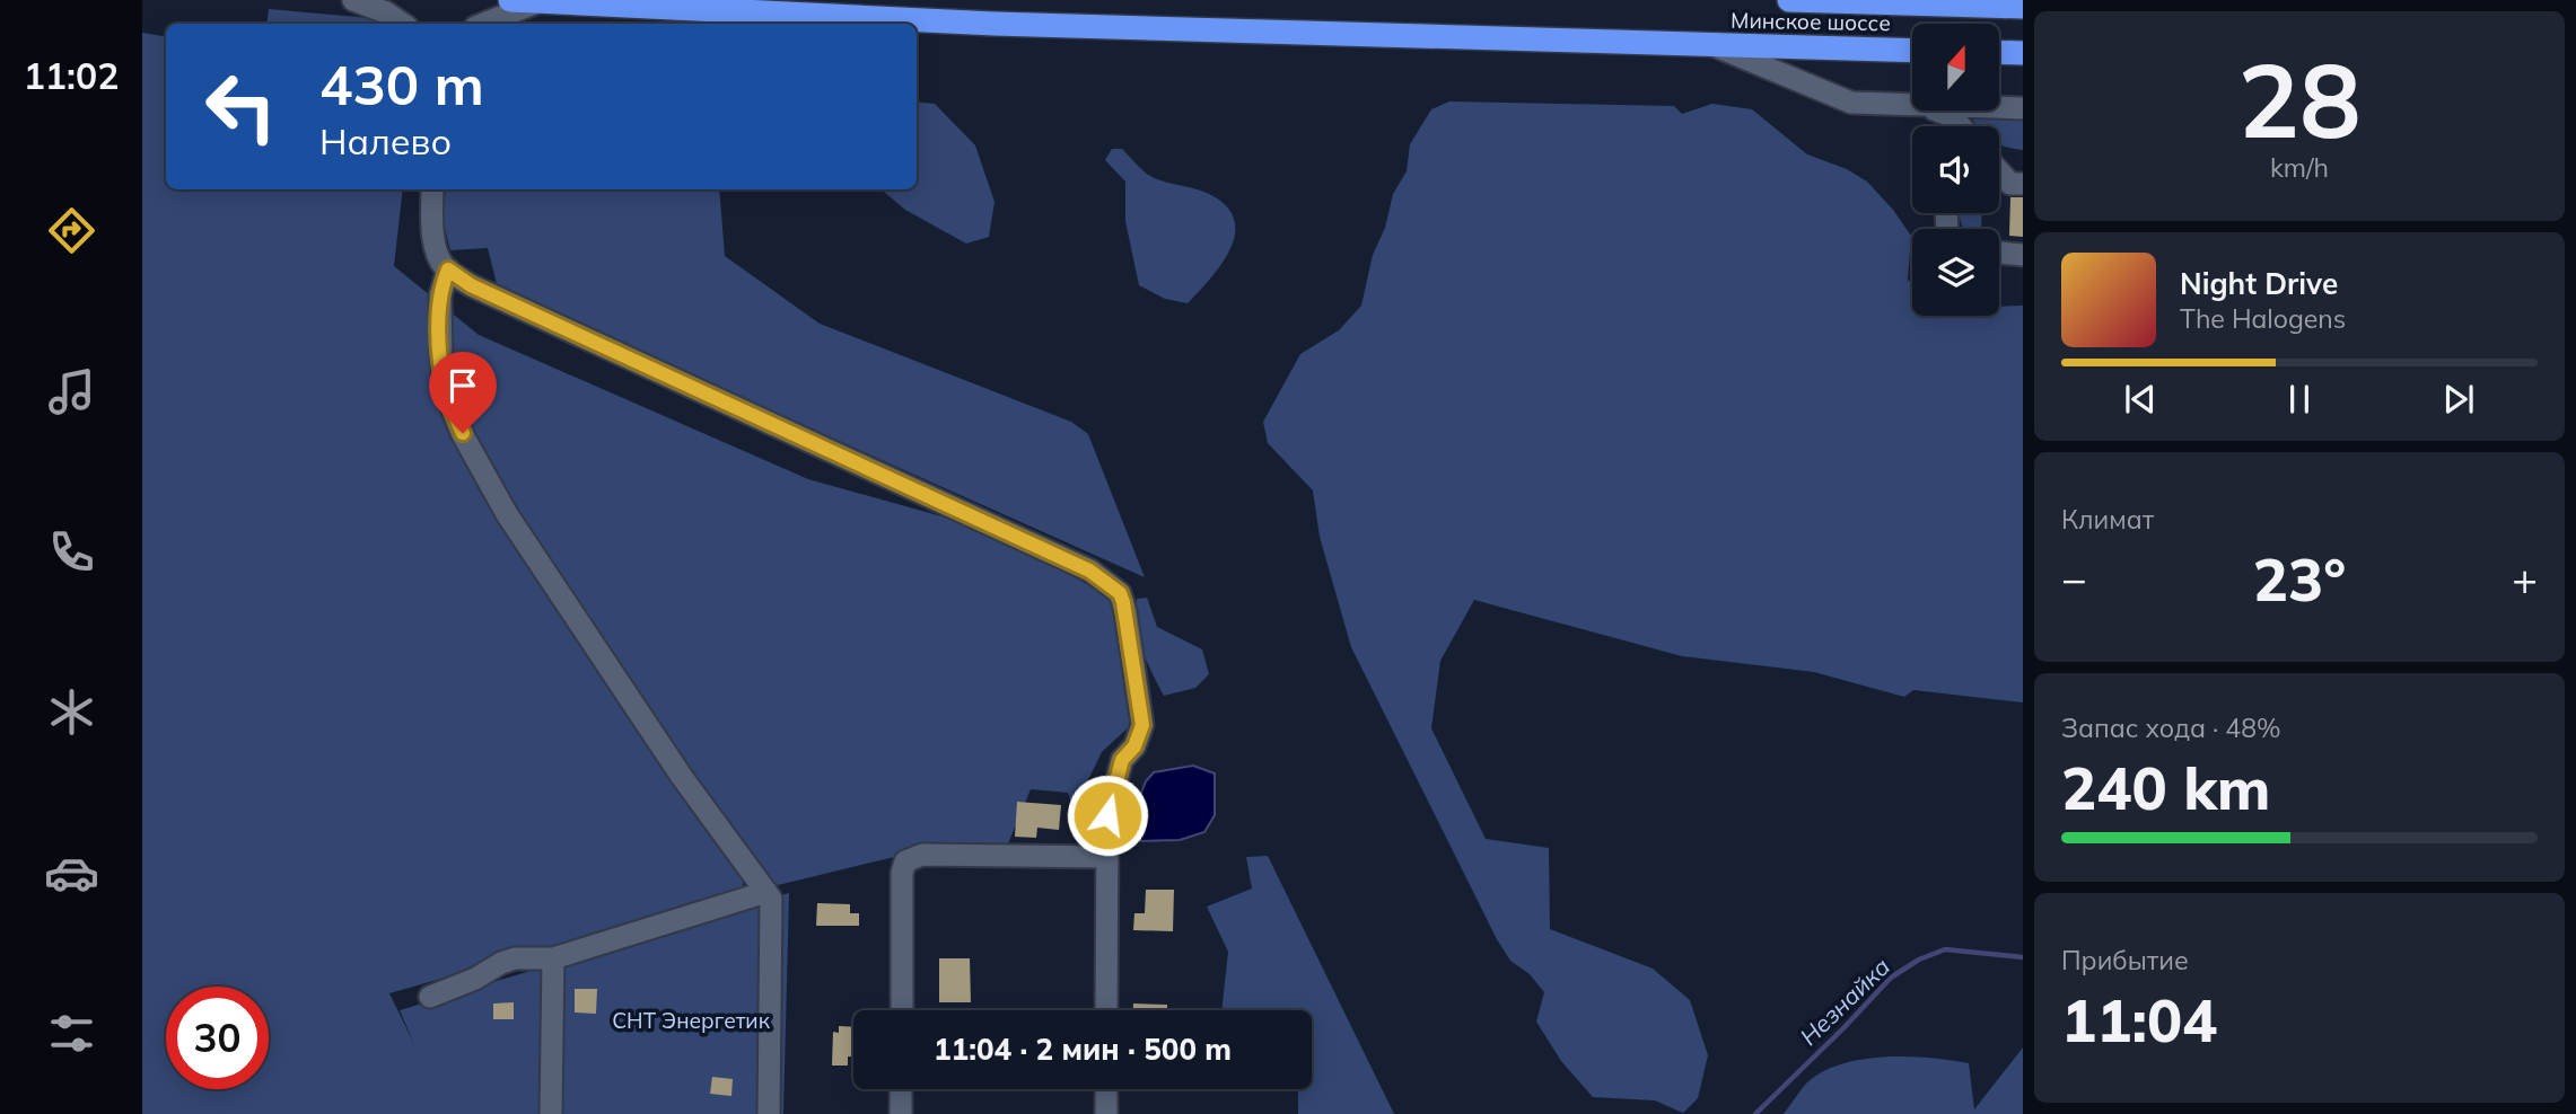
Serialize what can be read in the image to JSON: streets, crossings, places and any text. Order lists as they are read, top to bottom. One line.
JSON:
{"streets":{"highway":["Минское шоссе"]},"water":["Незнайка"],"parks":["СНТ Энергетик"],"north":"top","page":{"tabs":"11:02","tile":[["28","km/h"],"Климат",["Запас хода · 48%","240 km"],["Прибытие","11:04"]],"turn":["430 m","Налево"],"song":["Night Drive","The Halogens"],"heat":["−","23°","+"],"limit":"30","trip":"11:04 · 2 мин · 500 m"}}
